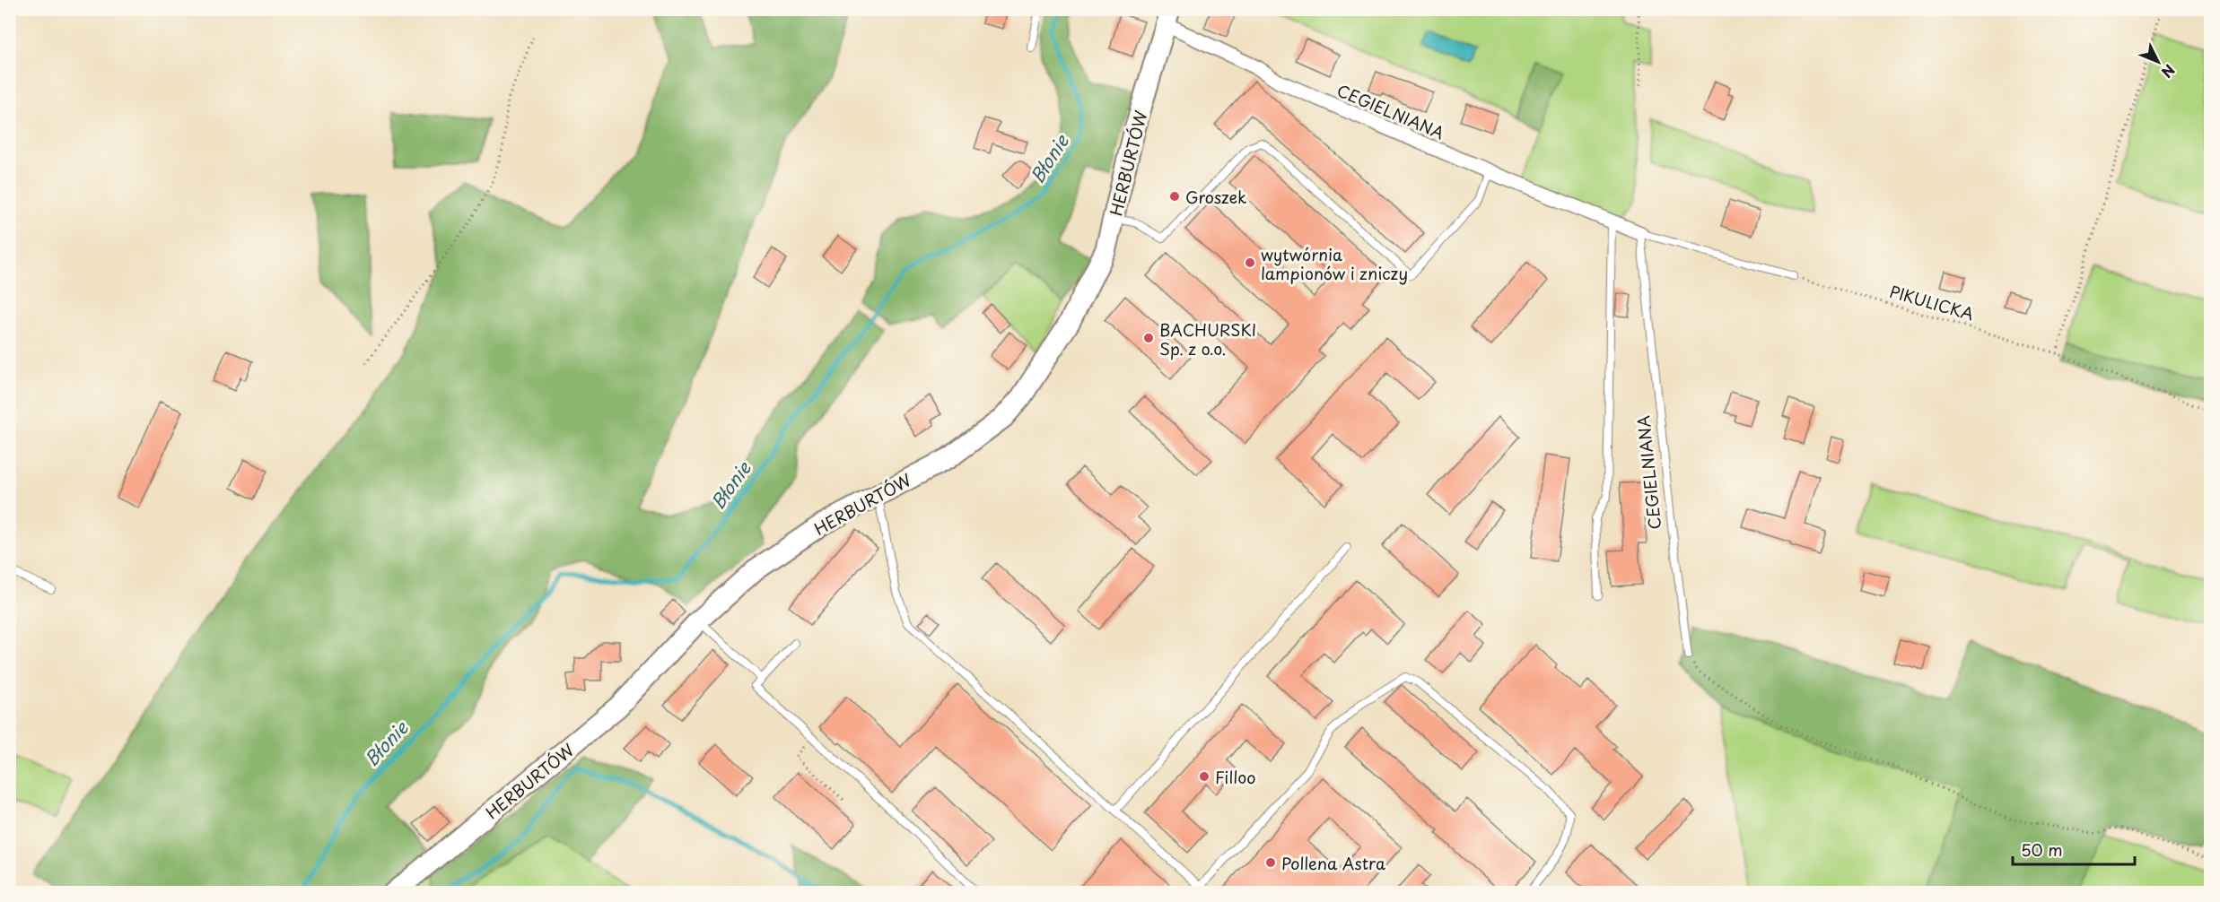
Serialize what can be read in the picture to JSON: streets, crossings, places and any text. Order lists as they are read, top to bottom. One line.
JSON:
{"streets":{"street":["CEGIELNIANA","HERBURTÓW"],"path":["PIKULICKA"]},"crossings":[["CEGIELNIANA","HERBURTÓW"]],"water":["Błonie"],"places":["Groszek","wytwórnia lampionów i zniczy","BACHURSKI Sp. z o.o.","Filloo","Pollena Astra"],"scale_bar":"50 m","north":"bottom right"}
